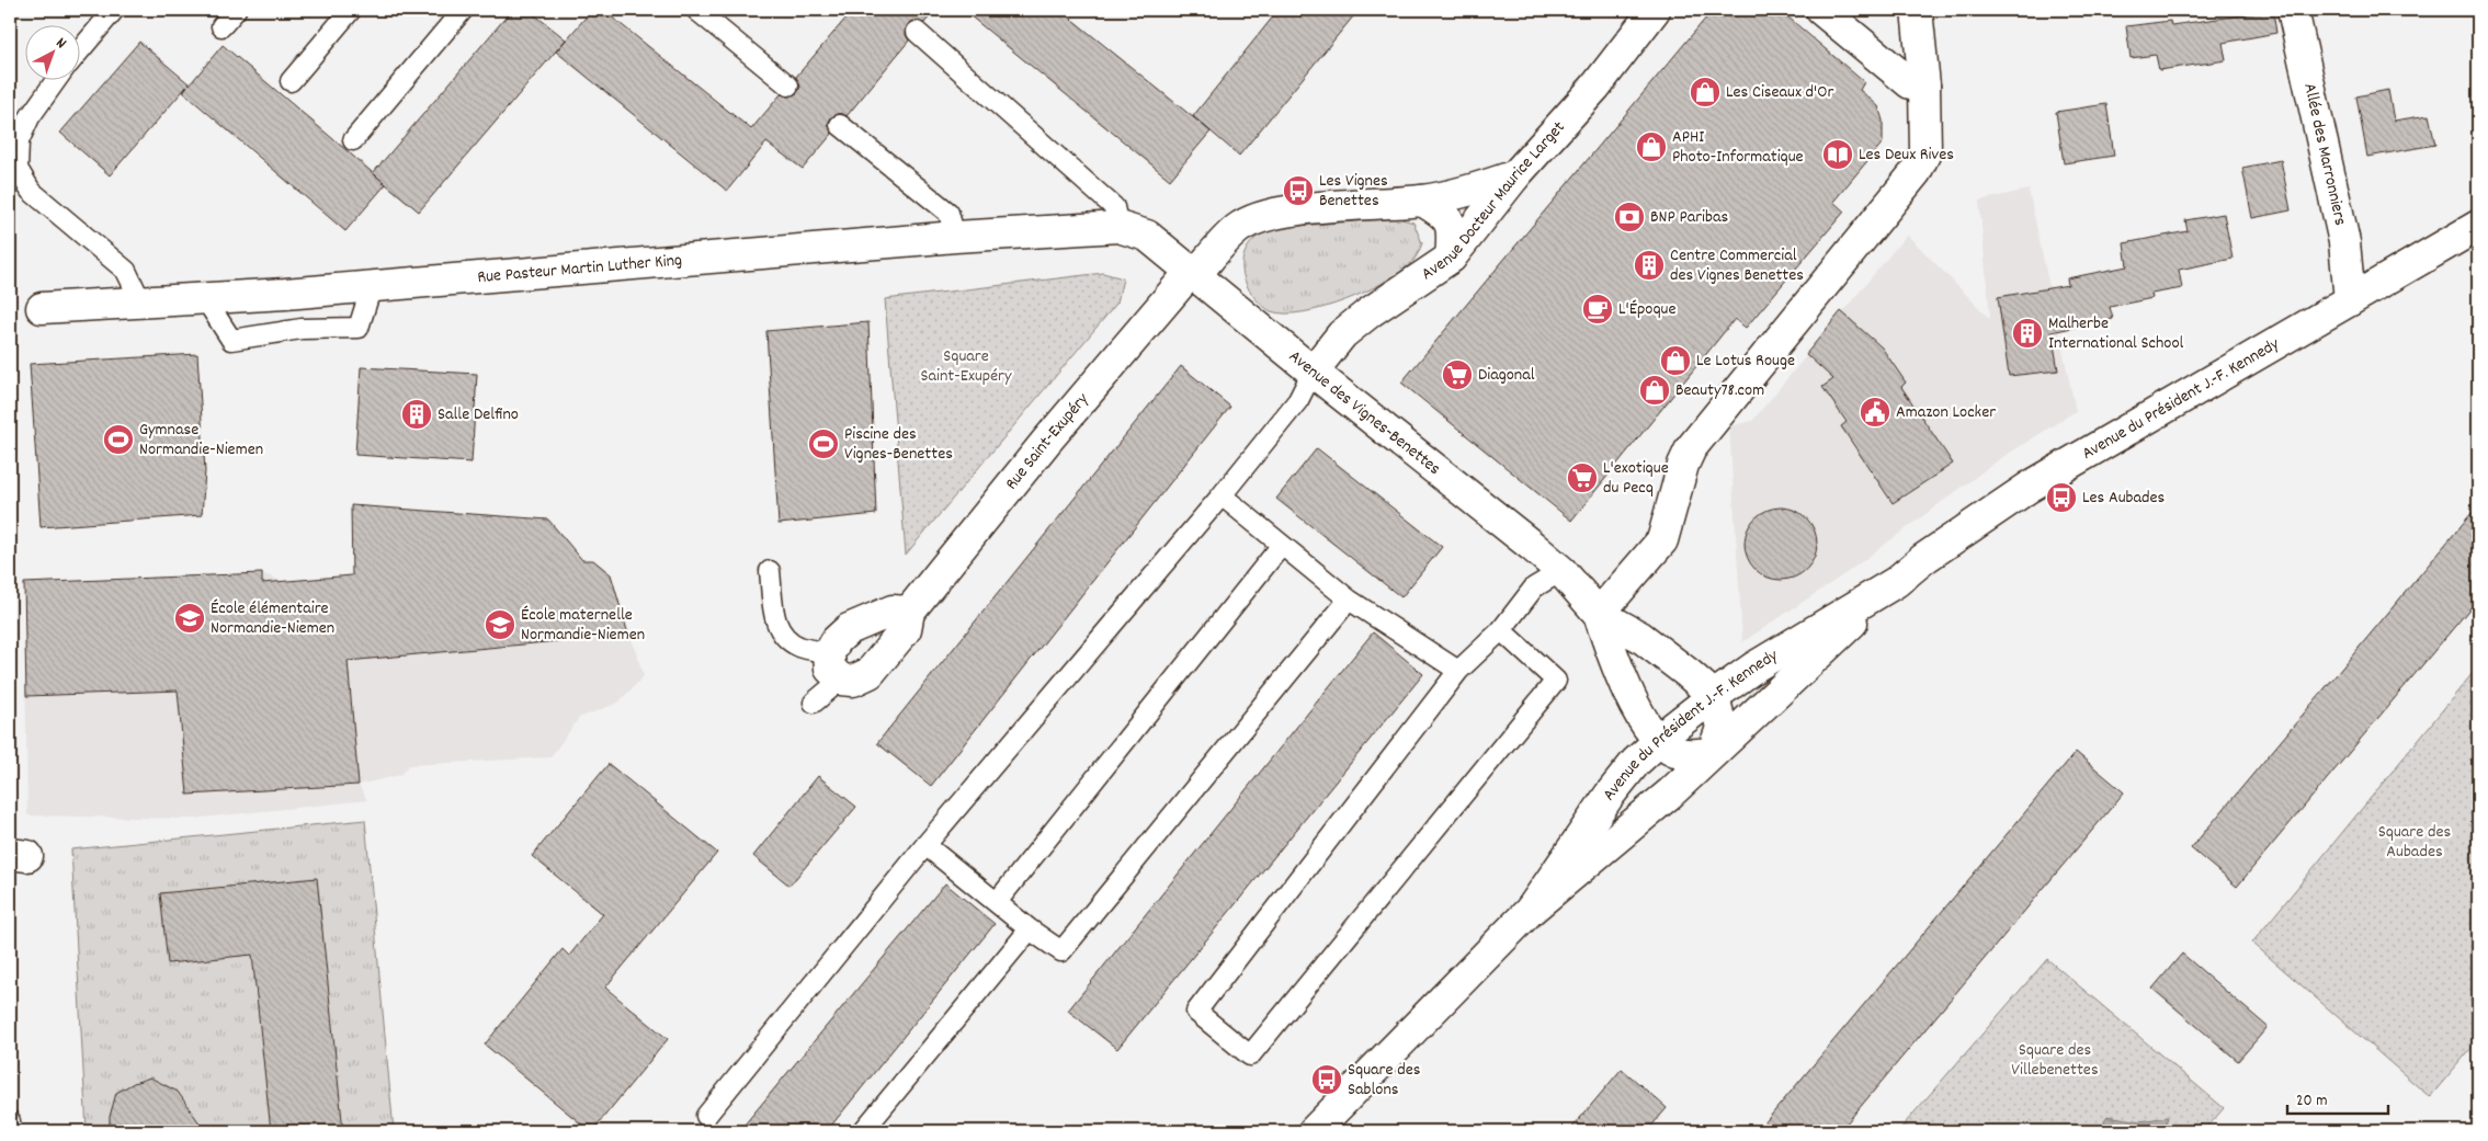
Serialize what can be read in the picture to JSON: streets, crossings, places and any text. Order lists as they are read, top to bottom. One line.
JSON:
{"streets":{"street":["Allée des Marronniers","Avenue Docteur Maurice Larget","Rue Pasteur Martin Luther King","Avenue du Président J.-F. Kennedy","Avenue des Vignes-Benettes","Rue Saint-Exupéry"]},"crossings":[["Allée des Marronniers","Avenue du Président J.-F. Kennedy"],["Avenue Docteur Maurice Larget","Avenue des Vignes-Benettes"],["Avenue Docteur Maurice Larget","Rue Saint-Exupéry"],["Rue Pasteur Martin Luther King","Avenue des Vignes-Benettes"],["Avenue du Président J.-F. Kennedy","Avenue des Vignes-Benettes"],["Avenue des Vignes-Benettes","Rue Saint-Exupéry"]],"parks":["Square Saint-Exupéry","Square des Aubades","Square des Villebenettes"],"places":{"shop":["Les Ciseaux d'Or","APHI Photo-Informatique","Le Lotus Rouge","Beauty78.com"],"library":["Les Deux Rives"],"bus stop":["Les Vignes Benettes","Les Aubades","Square des Sablons"],"bank":["BNP Paribas"],"building":["Centre Commercial des Vignes Benettes","Malherbe International School","Salle Delfino"],"cafe":["L'Époque"],"supermarket":["Diagonal","L'exotique du Pecq"],"public building":["Amazon Locker"],"sports":["Gymnase Normandie-Niemen","Piscine des Vignes-Benettes"],"school or university":["École élémentaire Normandie-Niemen","École maternelle Normandie-Niemen"]},"scale_bar":"20 m","north":"top right"}
